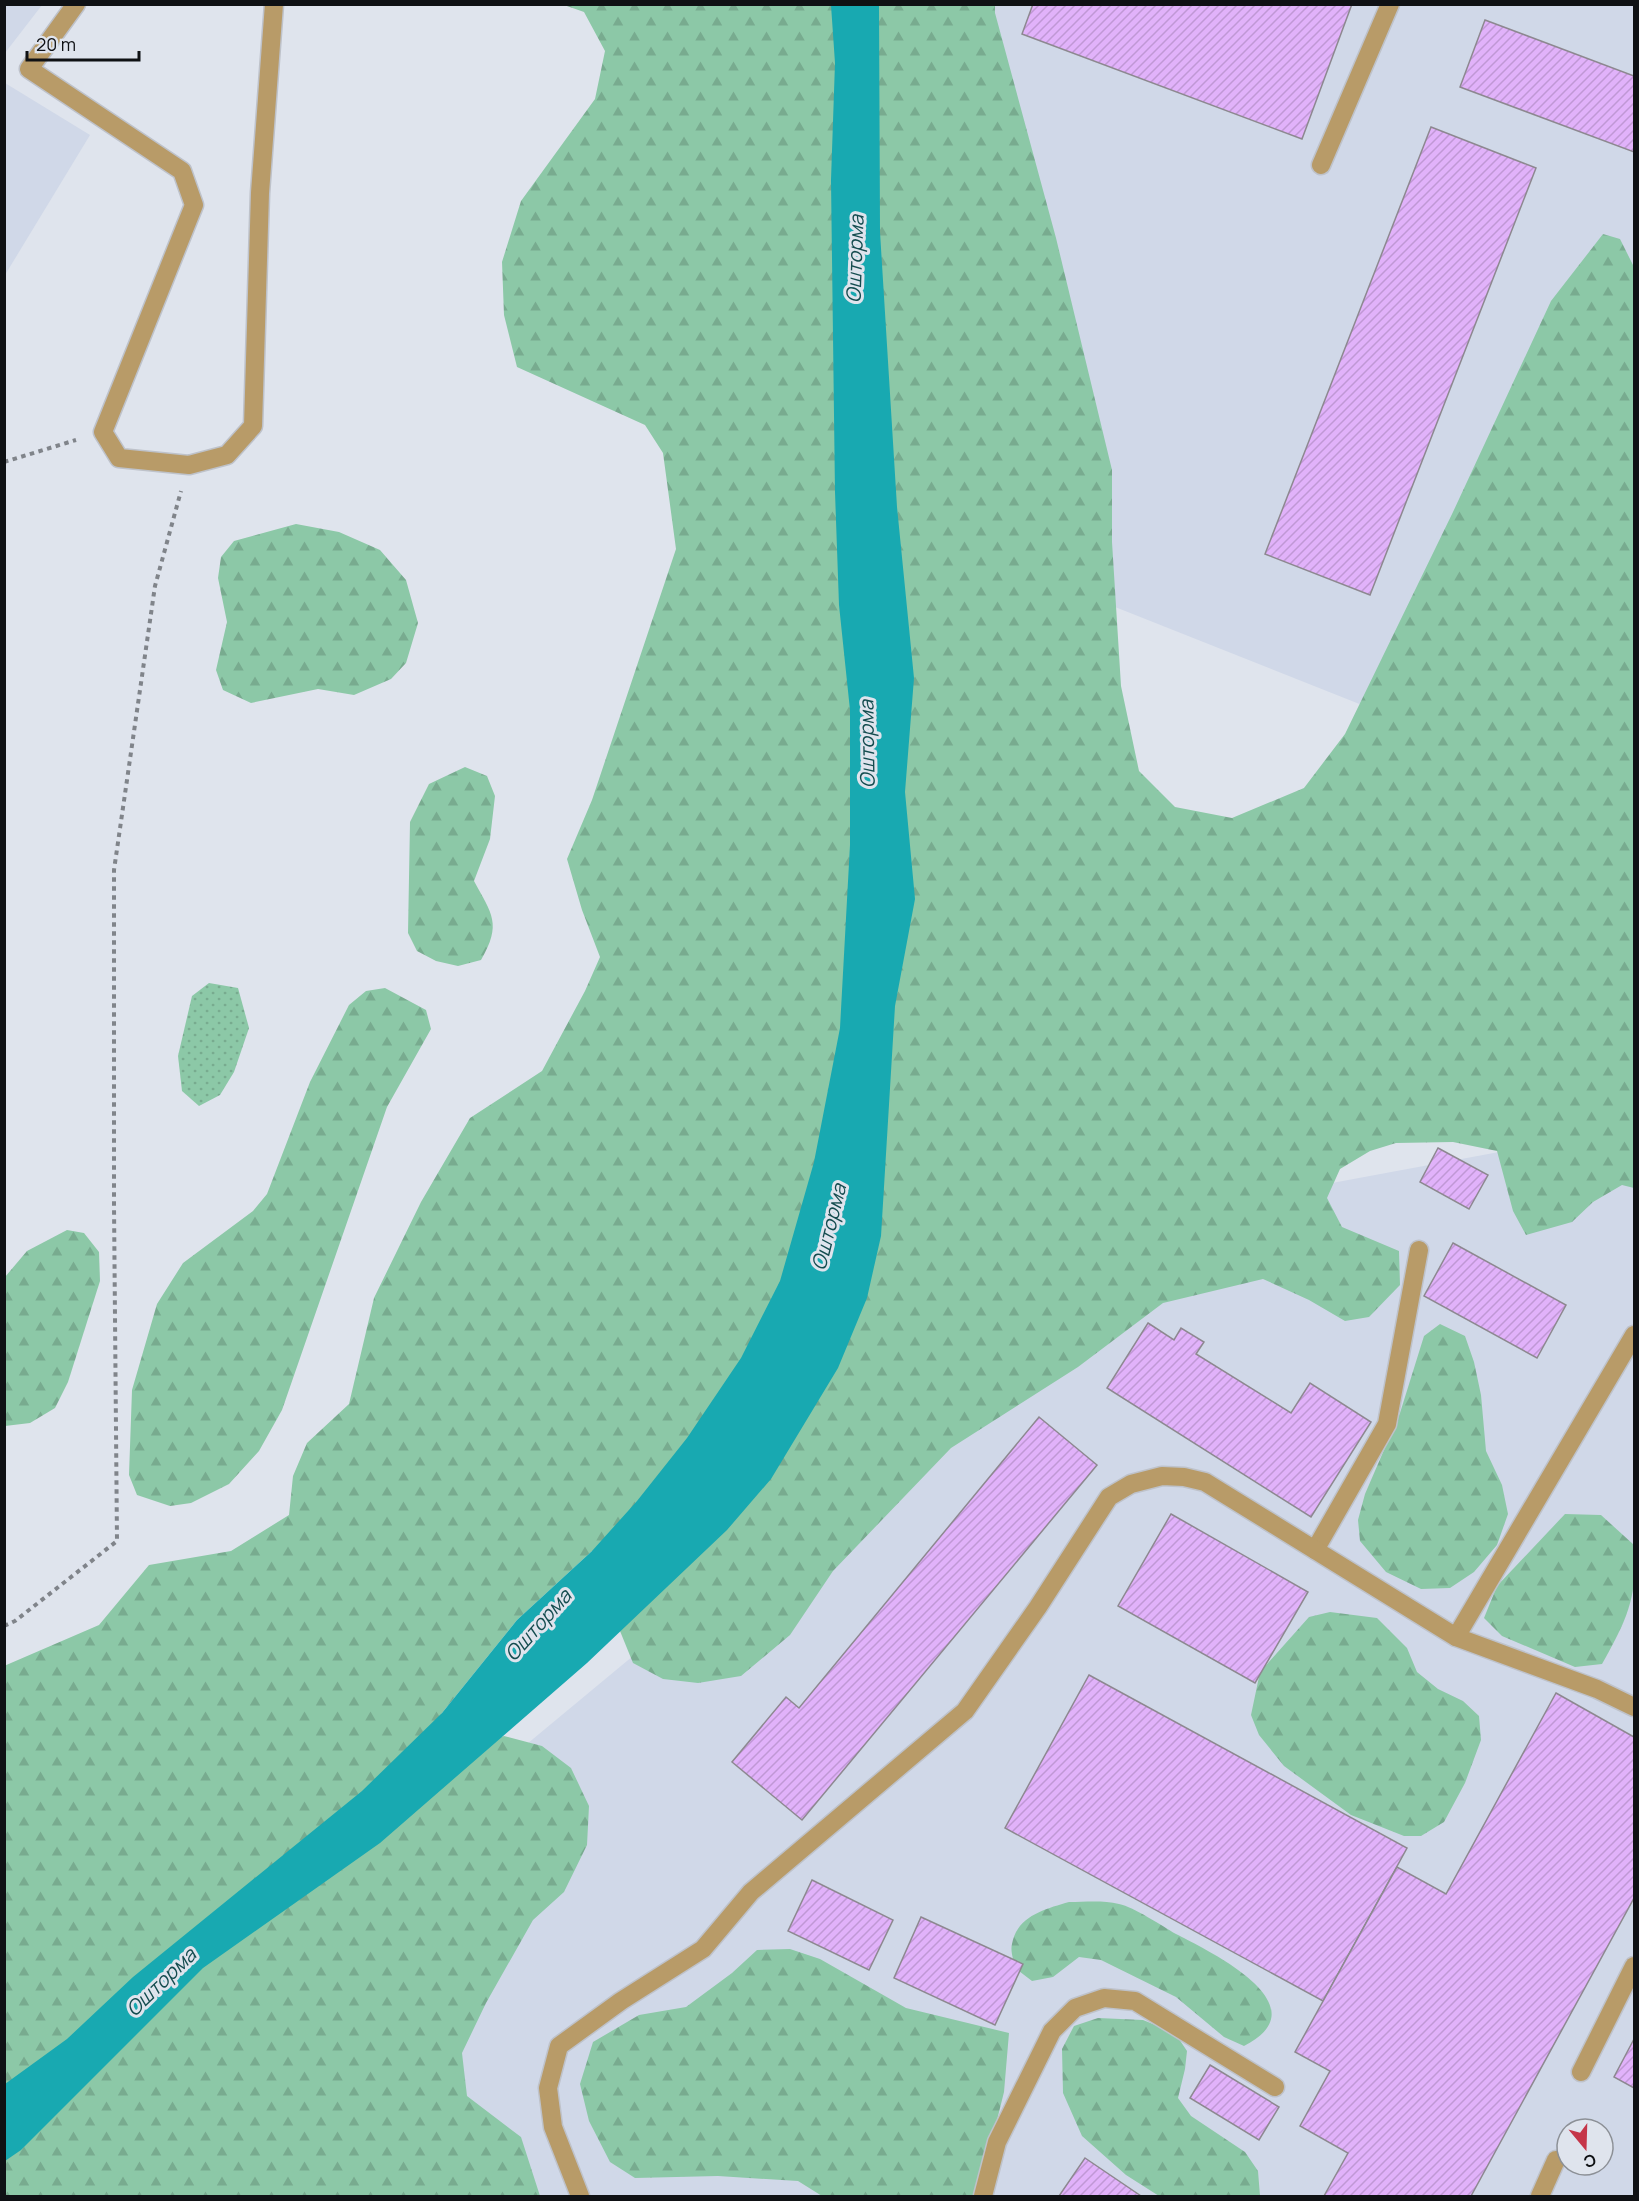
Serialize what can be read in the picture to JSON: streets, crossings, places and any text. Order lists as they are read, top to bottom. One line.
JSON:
{"water":["Ошторма"],"scale_bar":"20 m","north":"bottom"}
